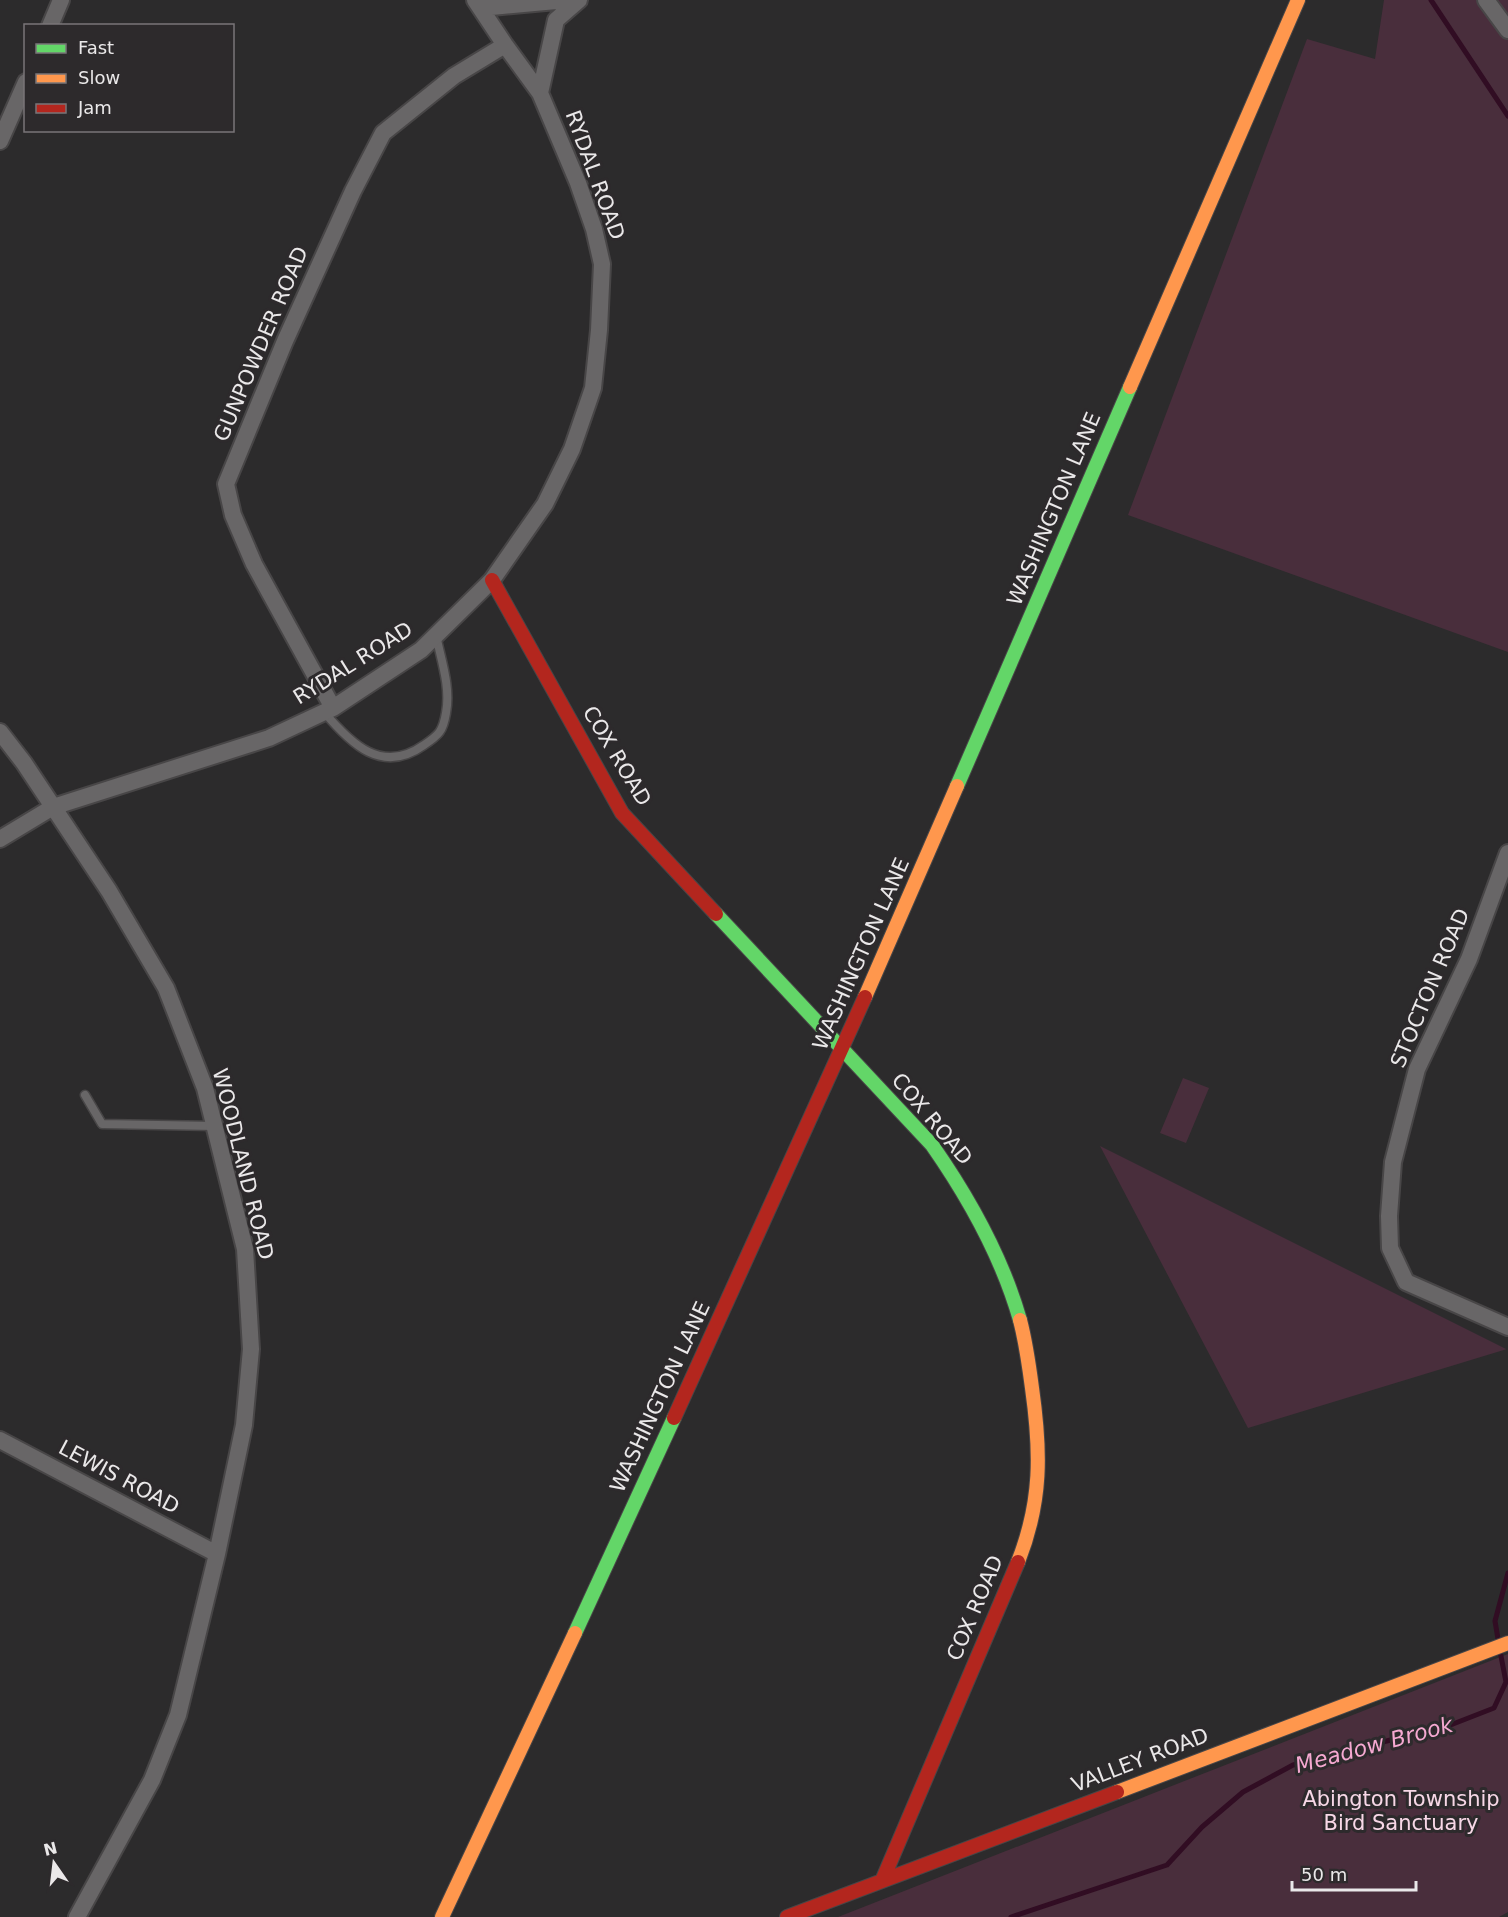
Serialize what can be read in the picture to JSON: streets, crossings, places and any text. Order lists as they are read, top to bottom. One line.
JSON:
{"streets":{"street":["RYDAL ROAD","GUNPOWDER ROAD","WASHINGTON LANE","COX ROAD","STOCTON ROAD","WOODLAND ROAD","LEWIS ROAD","VALLEY ROAD"]},"crossings":[["RYDAL ROAD","GUNPOWDER ROAD"],["RYDAL ROAD","COX ROAD"],["RYDAL ROAD","WOODLAND ROAD"],["WASHINGTON LANE","COX ROAD"],["COX ROAD","VALLEY ROAD"],["WOODLAND ROAD","LEWIS ROAD"]],"water":["Meadow Brook"],"parks":["Abington Township Bird Sanctuary"],"legend":["Fast","Slow","Jam"],"scale_bar":"50 m","north":"top"}
